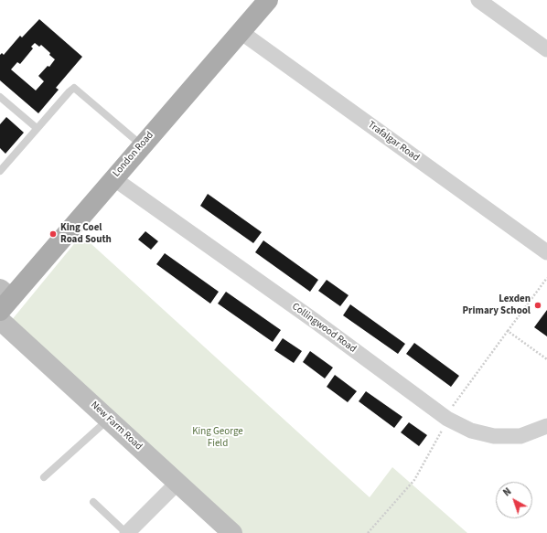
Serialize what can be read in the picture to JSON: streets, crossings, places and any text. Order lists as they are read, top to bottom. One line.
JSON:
{"streets":{"main road":["London Road"],"street":["Trafalgar Road","Collingwood Road","New Farm Road"]},"crossings":[["Trafalgar Road","London Road"],["London Road","Collingwood Road"]],"parks":["King George Field"],"places":["King Coel Road South","Lexden Primary School"],"north":"top left"}
